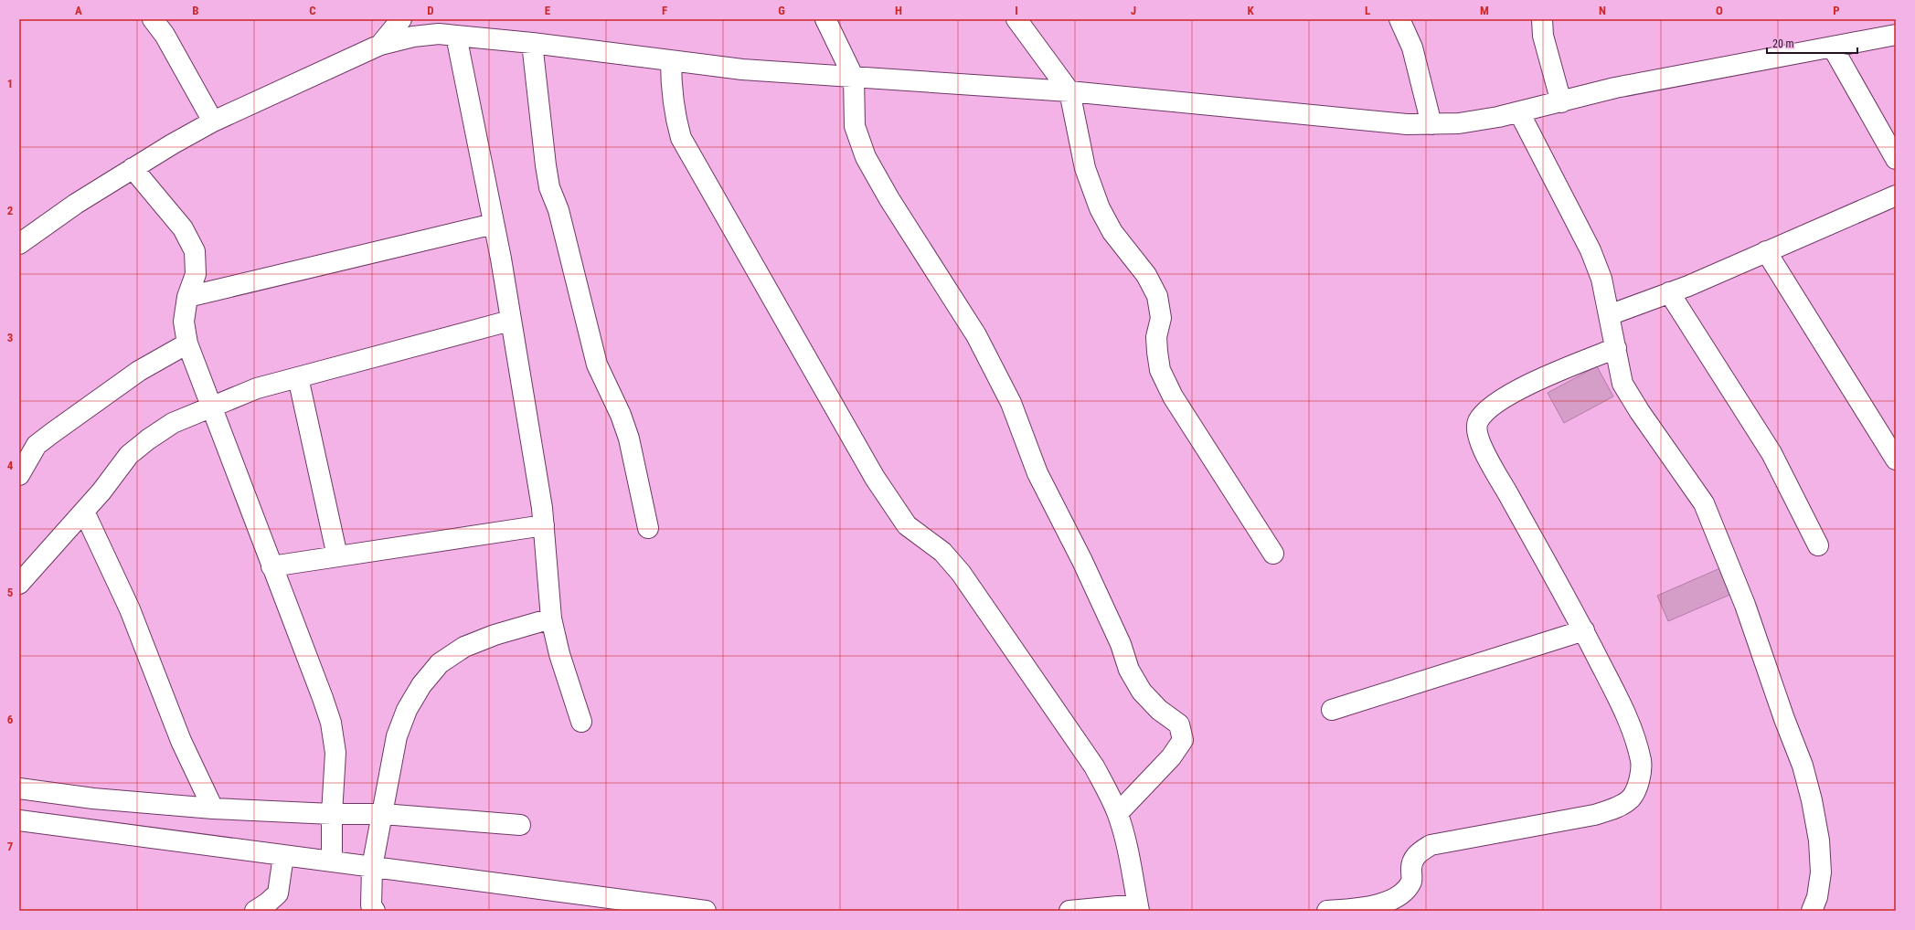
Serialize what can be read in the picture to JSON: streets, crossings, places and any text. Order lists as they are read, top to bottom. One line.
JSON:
{"scale_bar":"20 m","grid":{"columns":["A","B","C","D","E","F","G","H","I","J","K","L","M","N","O","P"],"rows":["1","2","3","4","5","6","7"]}}
